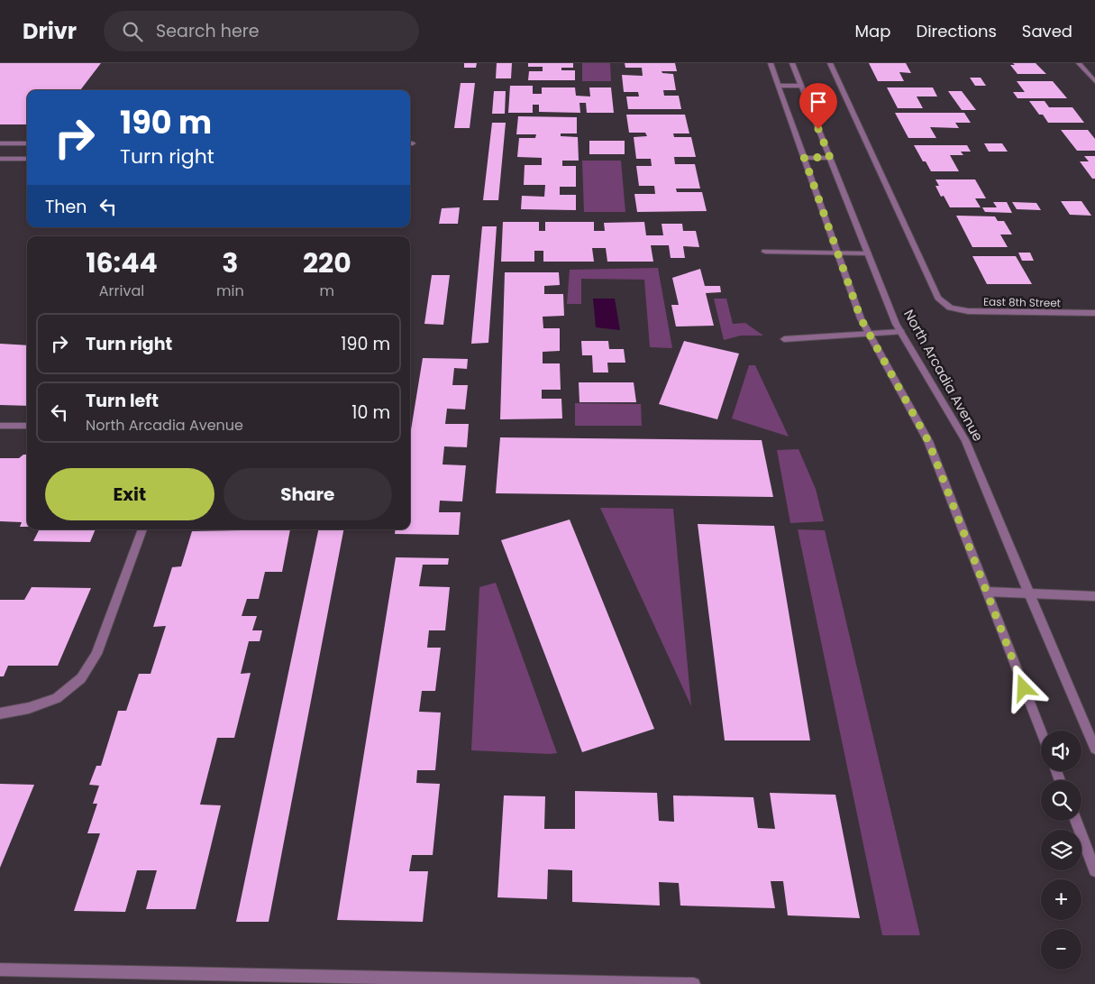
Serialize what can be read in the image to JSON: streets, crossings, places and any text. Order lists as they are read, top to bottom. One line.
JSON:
{"streets":{"street":["East 8th Street","North Arcadia Avenue"]},"page":{"header":"Drivr","search":"Search here","nav":["Map","Directions","Saved"],"turn":["190 m","Turn right"],"then":"Then","eta":["16:44","Arrival","3","min","220","m"],"list":[{"name":"Turn right","value":"190 m"},{"name":"Turn left","note":"North Arcadia Avenue","value":"10 m"}],"buttons":["Exit","Share"],"map_buttons":["+","−"]}}
